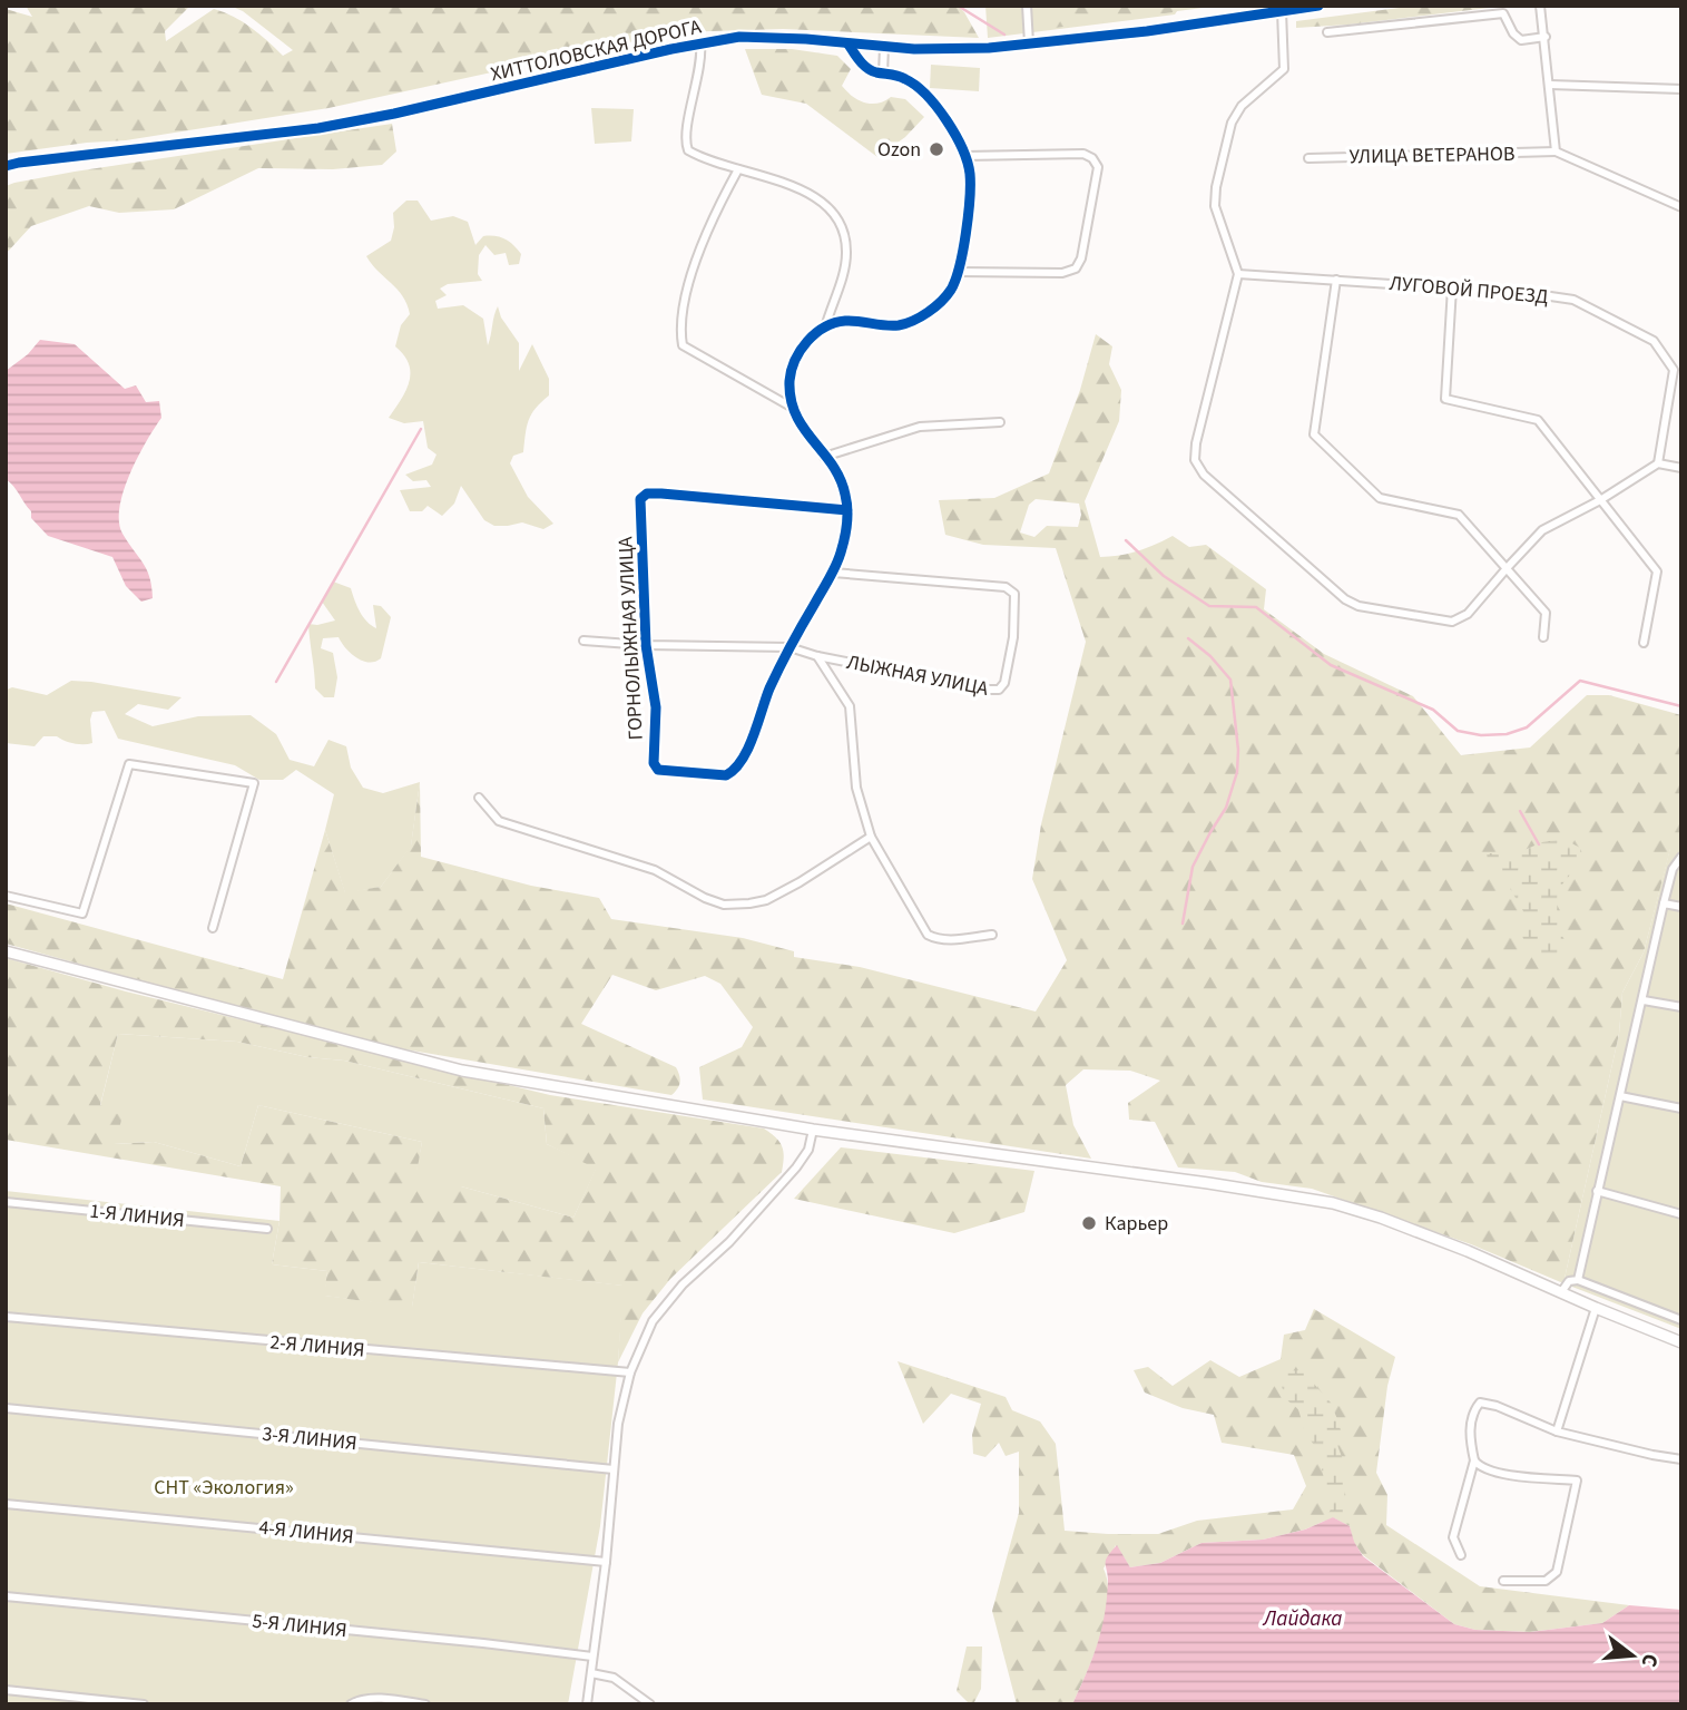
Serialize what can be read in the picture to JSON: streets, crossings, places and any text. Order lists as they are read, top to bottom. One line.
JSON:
{"streets":{"main road":["ХИТТОЛОВСКАЯ ДОРОГА"],"street":["УЛИЦА ВЕТЕРАНОВ","ЛУГОВОЙ ПРОЕЗД","ГОРНОЛЫЖНАЯ УЛИЦА","ЛЫЖНАЯ УЛИЦА","1-Я ЛИНИЯ","2-Я ЛИНИЯ","3-Я ЛИНИЯ","4-Я ЛИНИЯ","5-Я ЛИНИЯ"]},"crossings":[["ГОРНОЛЫЖНАЯ УЛИЦА","ЛЫЖНАЯ УЛИЦА"]],"water":["Лайдака"],"parks":["СНТ «Экология»"],"places":["Ozon","Карьер"],"north":"right"}
